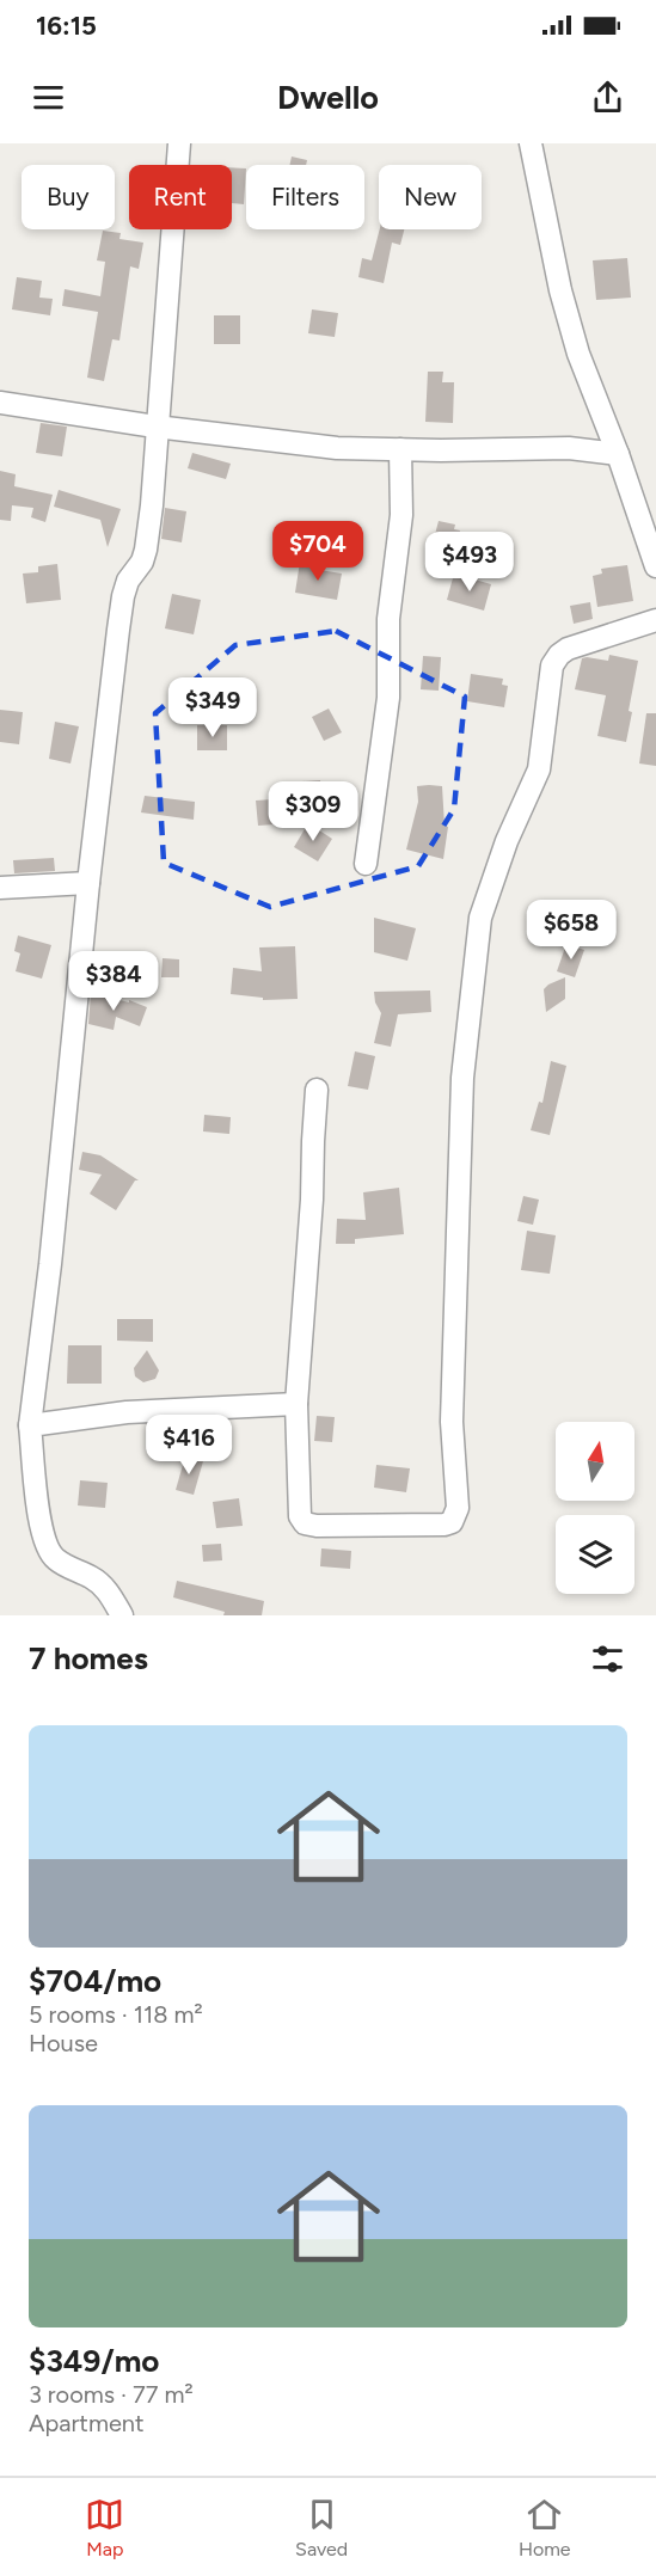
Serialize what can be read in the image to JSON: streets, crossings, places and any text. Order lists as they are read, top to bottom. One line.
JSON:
{"north":"top","page":{"status":"16:15","header":"Dwello","chip":["Buy","Rent","Filters","New"],"price":["$704","$493","$349","$309","$658","$384","$416"],"heading":"7 homes","list":[{"name":"$704/mo","note":"5 rooms · 118 m² · House"},{"name":"$349/mo","note":"3 rooms · 77 m² · Apartment"}],"tabs":["Map","Saved","Home"]}}
